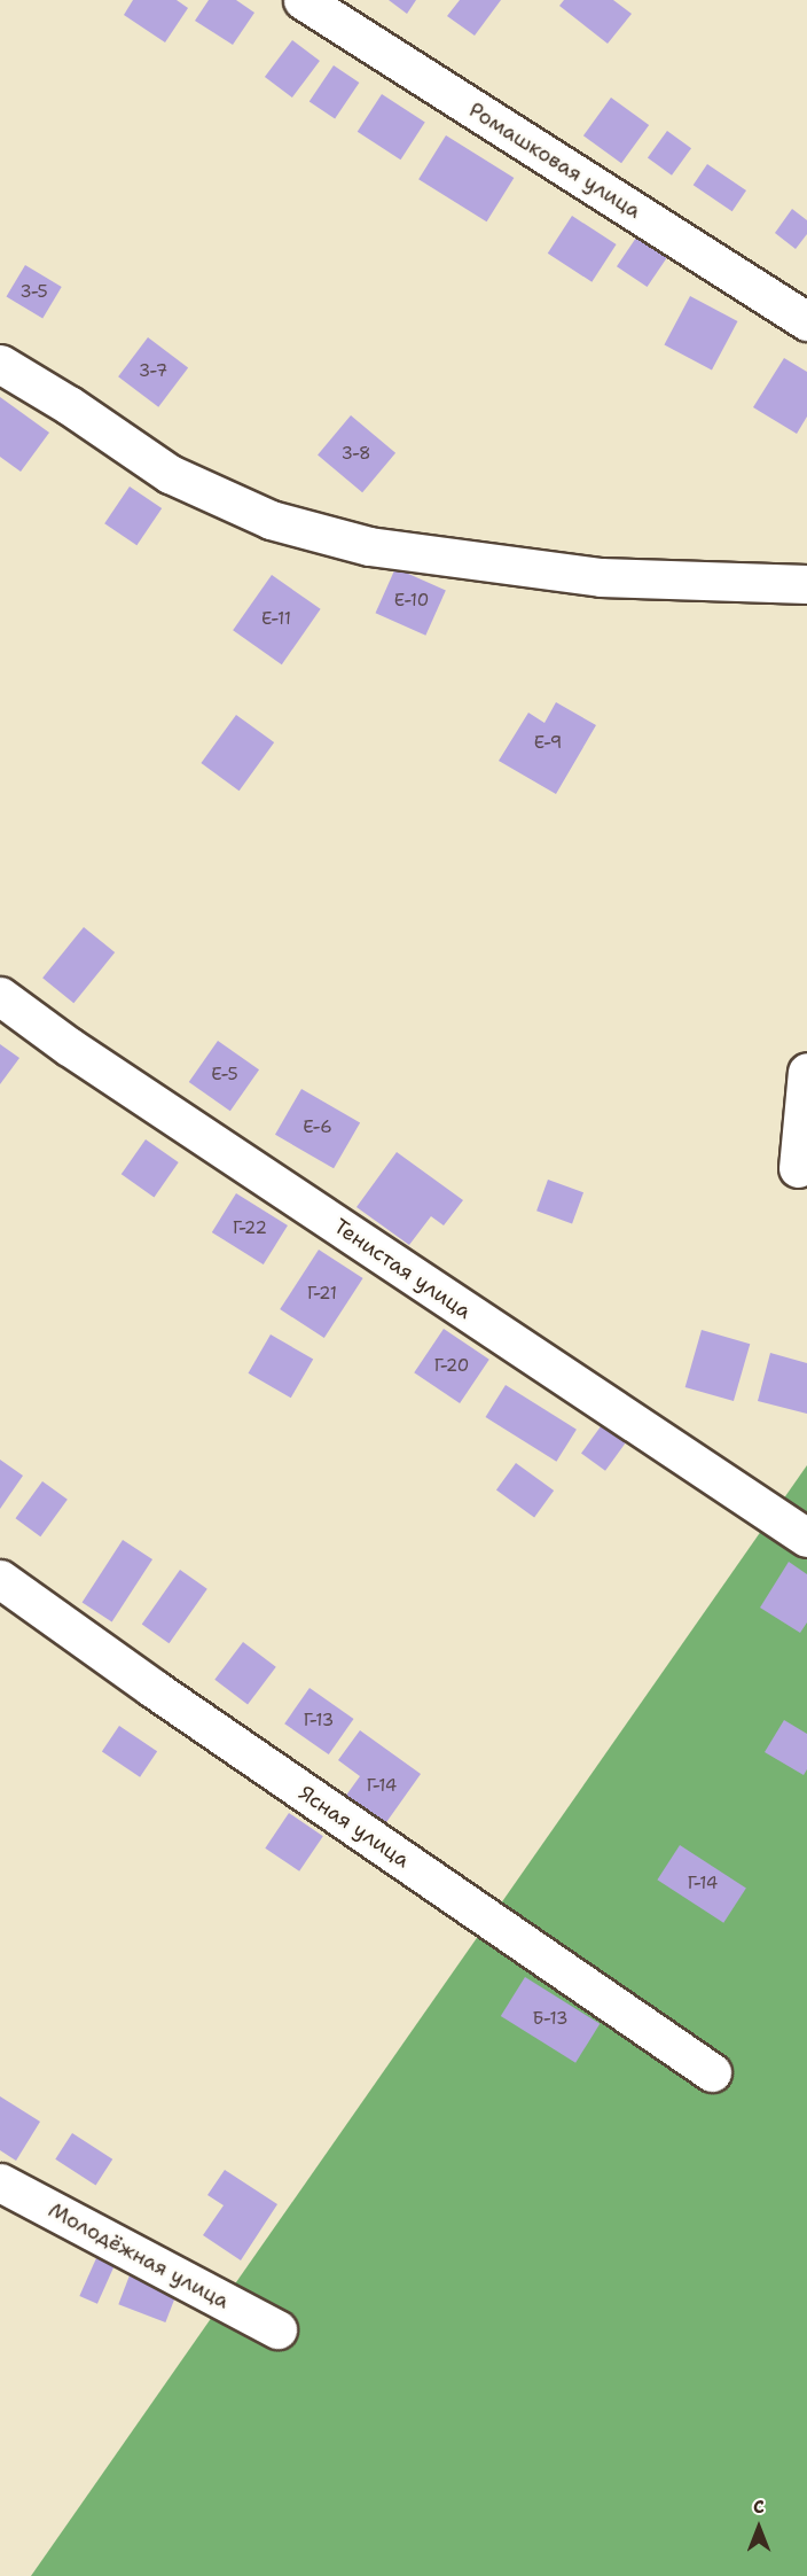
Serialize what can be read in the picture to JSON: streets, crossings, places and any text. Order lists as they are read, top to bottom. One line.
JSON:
{"streets":{"street":["Ромашковая улица","Тенистая улица","Ясная улица","Молодёжная улица"]},"house_numbers":["З-5","З-7","З-8","Е-10","Е-11","Е-9","Е-5","Е-6","Г-22","Г-21","Г-20","Г-13","Г-14","Г-14","Б-13"],"north":"top"}
